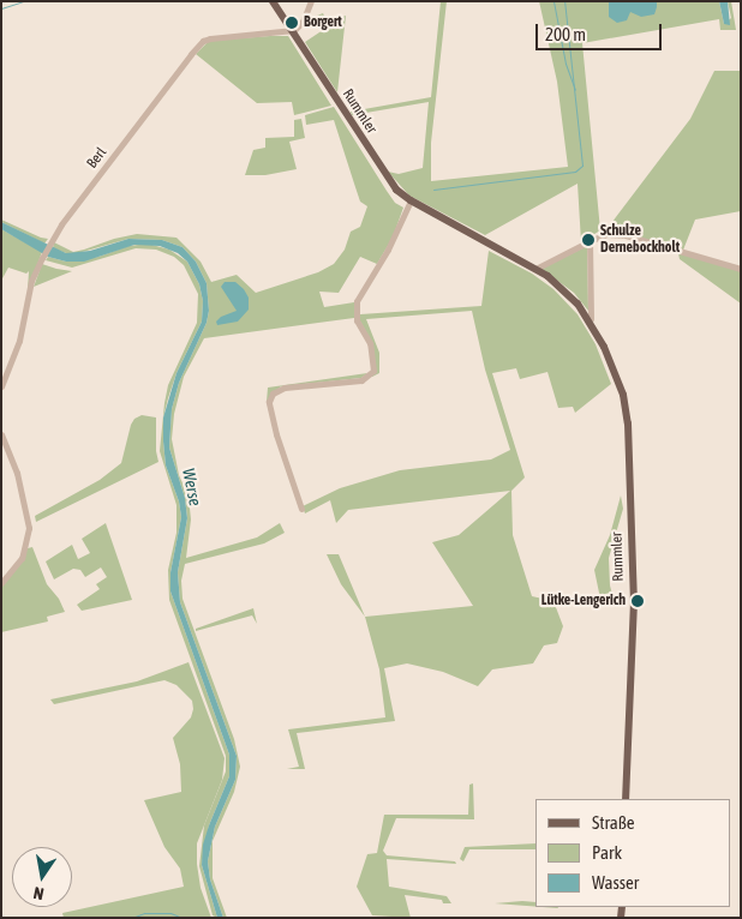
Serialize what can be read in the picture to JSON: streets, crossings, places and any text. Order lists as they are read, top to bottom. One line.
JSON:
{"streets":{"main road":["Rummler"],"street":["Berl"]},"crossings":[["Rummler","Berl"]],"water":["Werse"],"places":["Borgert","Schulze Dernebockholt","Lütke-Lengerich"],"legend":["Straße","Park","Wasser"],"scale_bar":"200 m","north":"bottom"}
